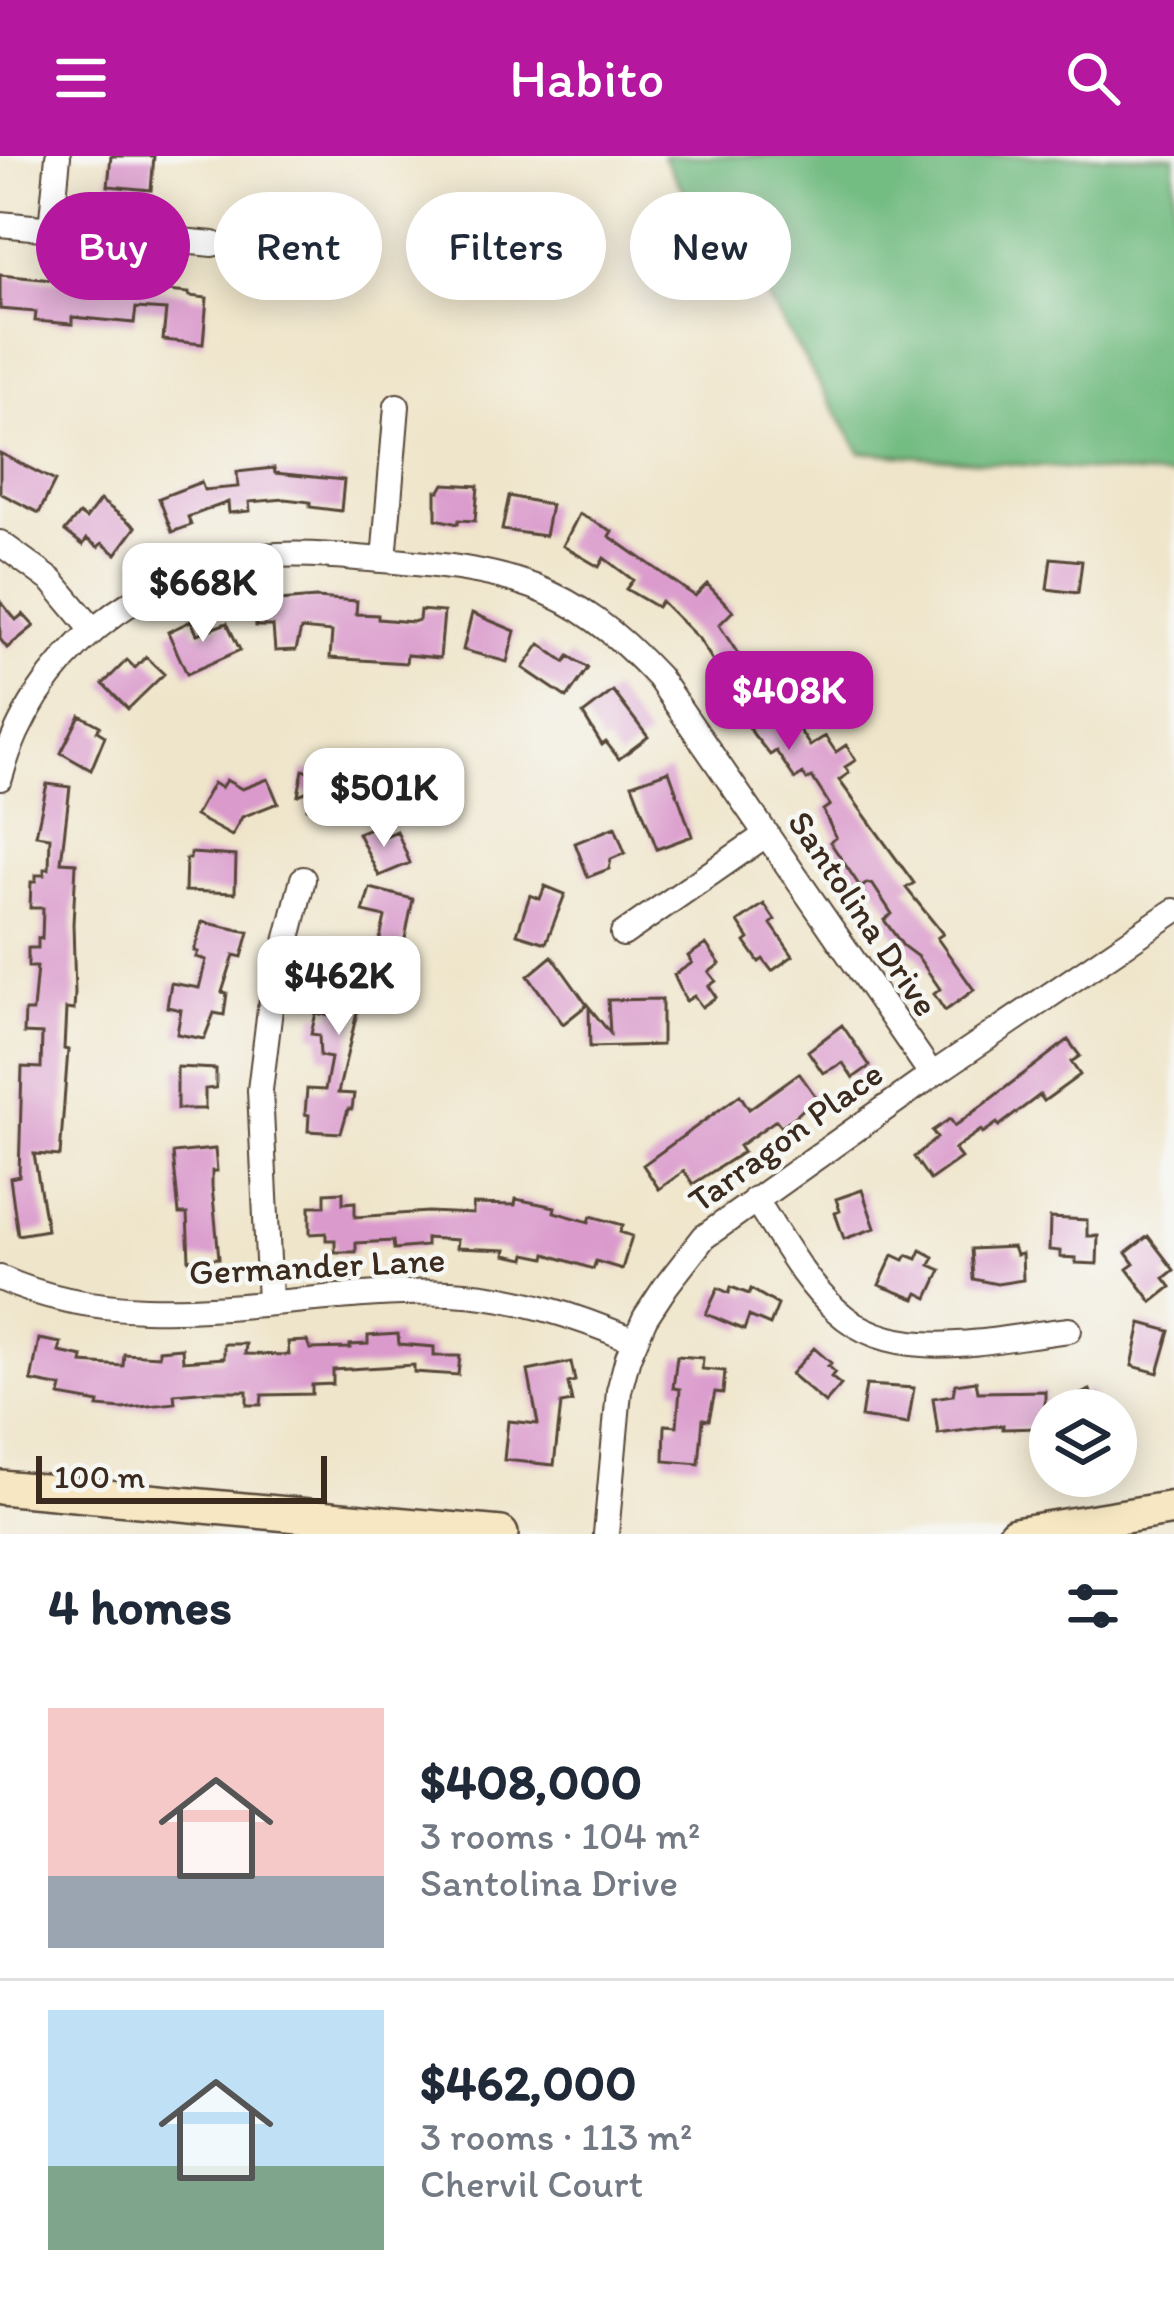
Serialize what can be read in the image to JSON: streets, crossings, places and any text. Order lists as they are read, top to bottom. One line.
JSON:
{"streets":{"street":["Santolina Drive","Tarragon Place","Germander Lane"]},"crossings":[["Santolina Drive","Tarragon Place"],["Tarragon Place","Germander Lane"]],"scale_bar":"100 m","page":{"header":"Habito","chip":["Buy","Rent","Filters","New"],"price":["$668K","$408K","$501K","$462K"],"scale":"100 m","heading":"4 homes","list":[{"name":"$408,000","note":"3 rooms · 104 m² · Santolina Drive"},{"name":"$462,000","note":"3 rooms · 113 m² · Chervil Court"}]}}
